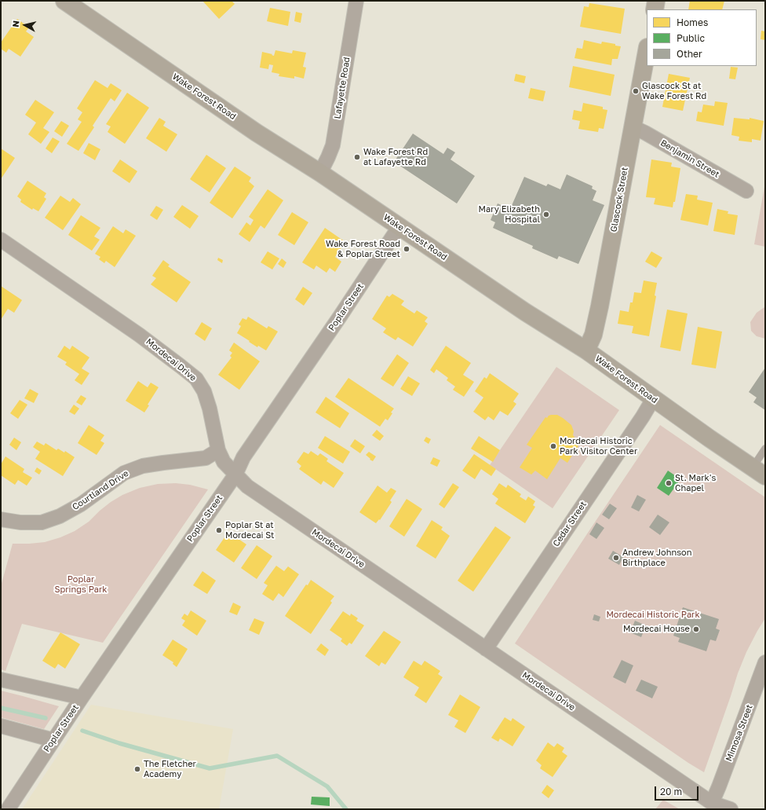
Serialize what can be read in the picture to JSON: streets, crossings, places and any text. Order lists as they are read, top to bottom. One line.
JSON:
{"streets":{"main road":["Wake Forest Road","Glascock Street"],"street":["Lafayette Road","Benjamin Street","Poplar Street","Mordecai Drive","Courtland Drive","Cedar Street","Mimosa Street"]},"crossings":[["Lafayette Road","Wake Forest Road"],["Wake Forest Road","Glascock Street"],["Wake Forest Road","Poplar Street"],["Wake Forest Road","Cedar Street"],["Benjamin Street","Glascock Street"],["Poplar Street","Mordecai Drive"],["Mordecai Drive","Courtland Drive"],["Mordecai Drive","Cedar Street"],["Mordecai Drive","Mimosa Street"]],"parks":["Poplar Springs Park","Mordecai Historic Park"],"places":["Glascock St at Wake Forest Rd","Wake Forest Rd at Lafayette Rd","Mary Elizabeth Hospital","Wake Forest Road & Poplar Street","Mordecai Historic Park Visitor Center","St. Mark's Chapel","Poplar St at Mordecai St","Andrew Johnson Birthplace","Mordecai House","The Fletcher Academy"],"legend":["Homes","Public","Other"],"scale_bar":"20 m","north":"left"}
